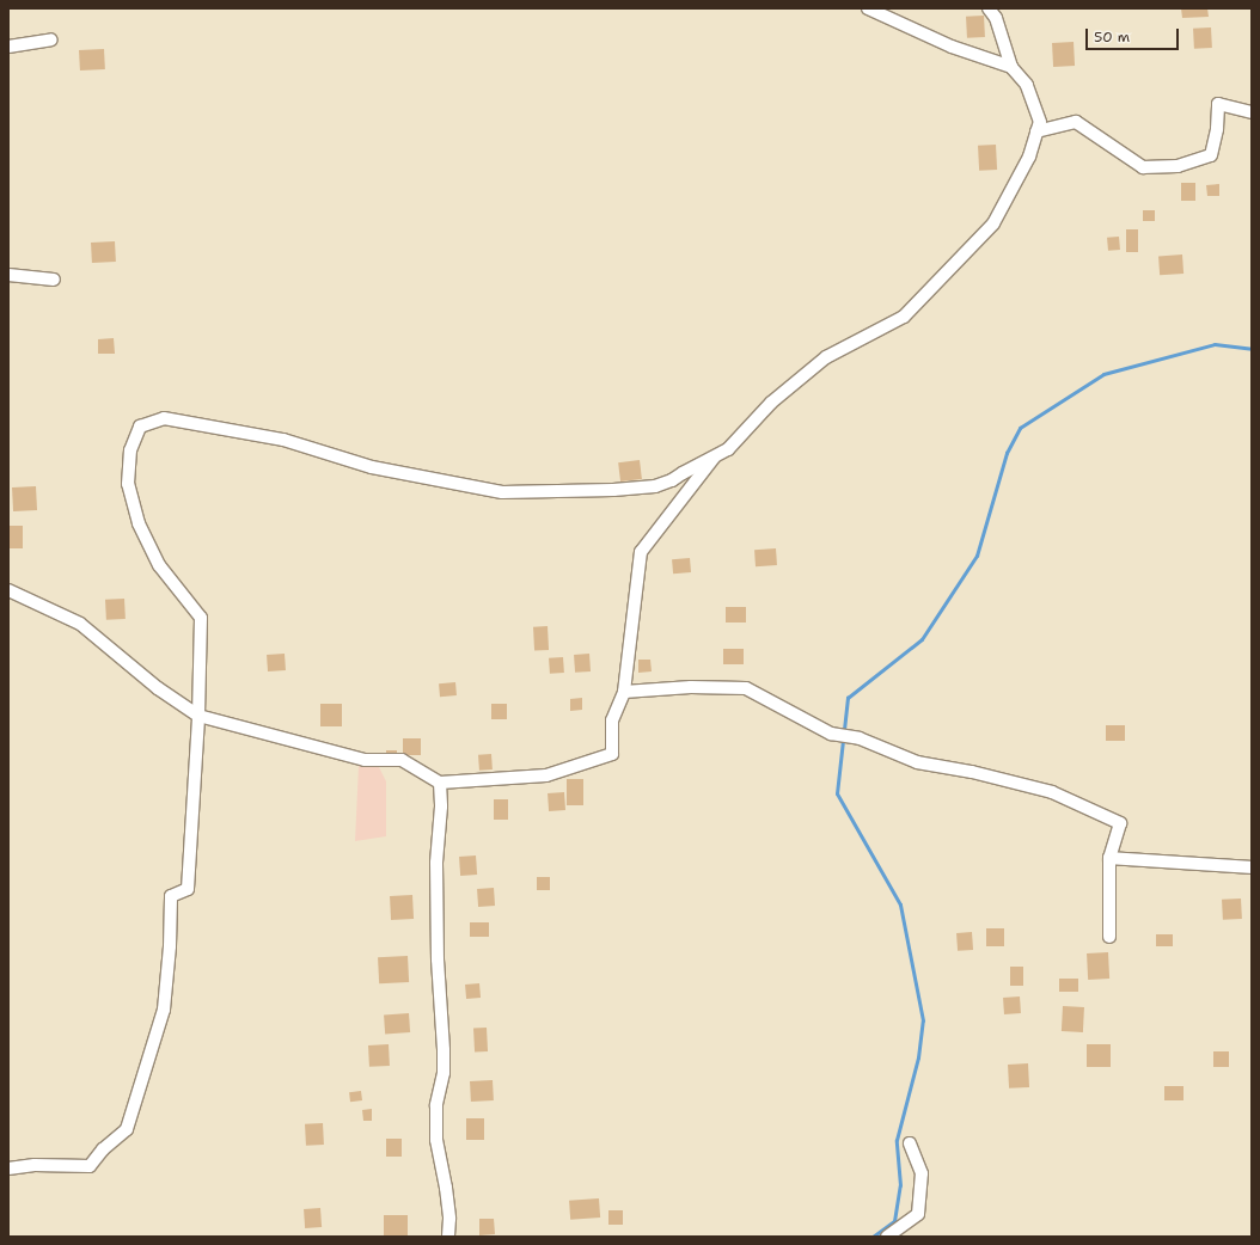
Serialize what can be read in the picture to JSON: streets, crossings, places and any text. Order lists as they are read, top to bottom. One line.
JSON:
{"scale_bar":"50 m"}
